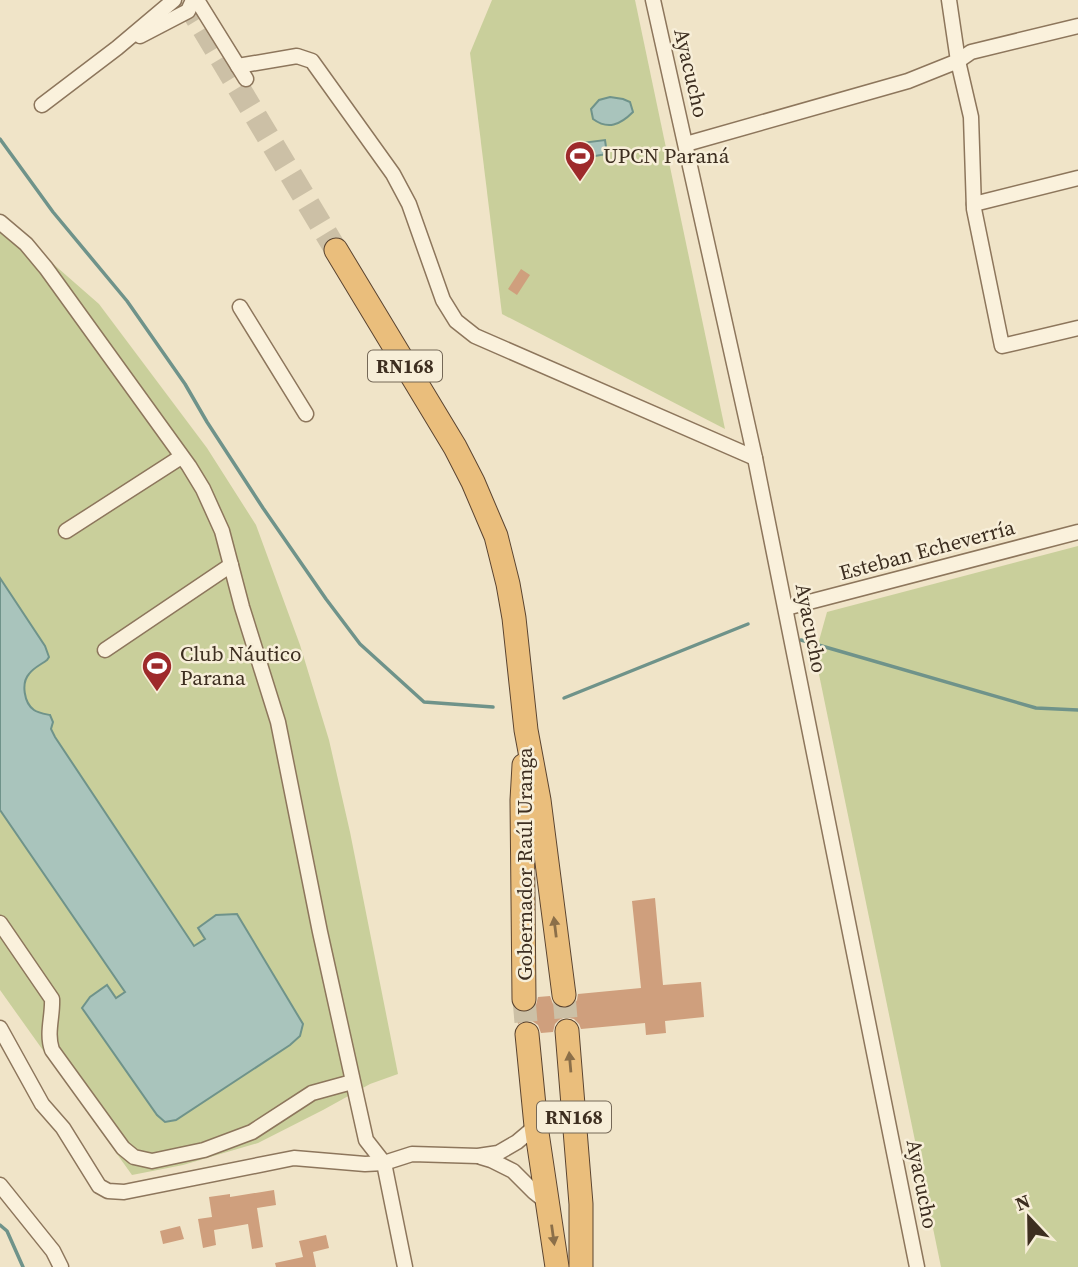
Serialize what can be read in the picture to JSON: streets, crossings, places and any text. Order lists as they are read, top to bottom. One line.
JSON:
{"streets":{"highway":["RN168","Gobernador Raúl Uranga"],"street":["Ayacucho","Esteban Echeverría"]},"crossings":[["Ayacucho","Esteban Echeverría"]],"places":{"sports":["UPCN Paraná","Club Náutico Parana"]},"north":"top"}
